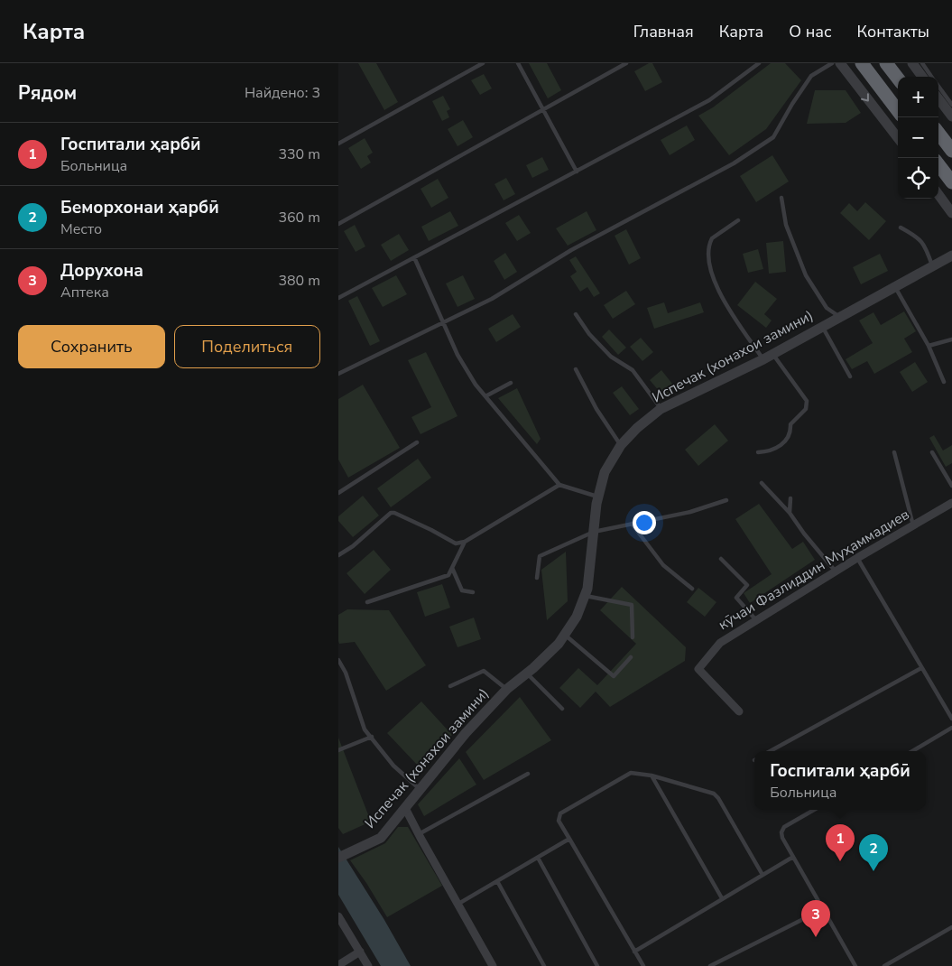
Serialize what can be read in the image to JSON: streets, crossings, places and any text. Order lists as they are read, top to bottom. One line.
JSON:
{"streets":{"street":["Испечак (хонахои замини)","кӯчаи Фазлиддин Муҳаммадиев"]},"page":{"header":"Карта","nav":["Главная","Карта","О нас","Контакты"],"heading":["Рядом","Найдено: 3"],"map_buttons":["+","−"],"list":[{"mark":"1","name":"Госпитали ҳарбӣ","note":"Больница","value":"330 m"},{"mark":"2","name":"Беморхонаи ҳарбӣ","note":"Место","value":"360 m"},{"mark":"3","name":"Дорухона","note":"Аптека","value":"380 m"}],"buttons":["Сохранить","Поделиться"],"popup":["Госпитали ҳарбӣ","Больница"],"pins":["1","2","3"]}}
